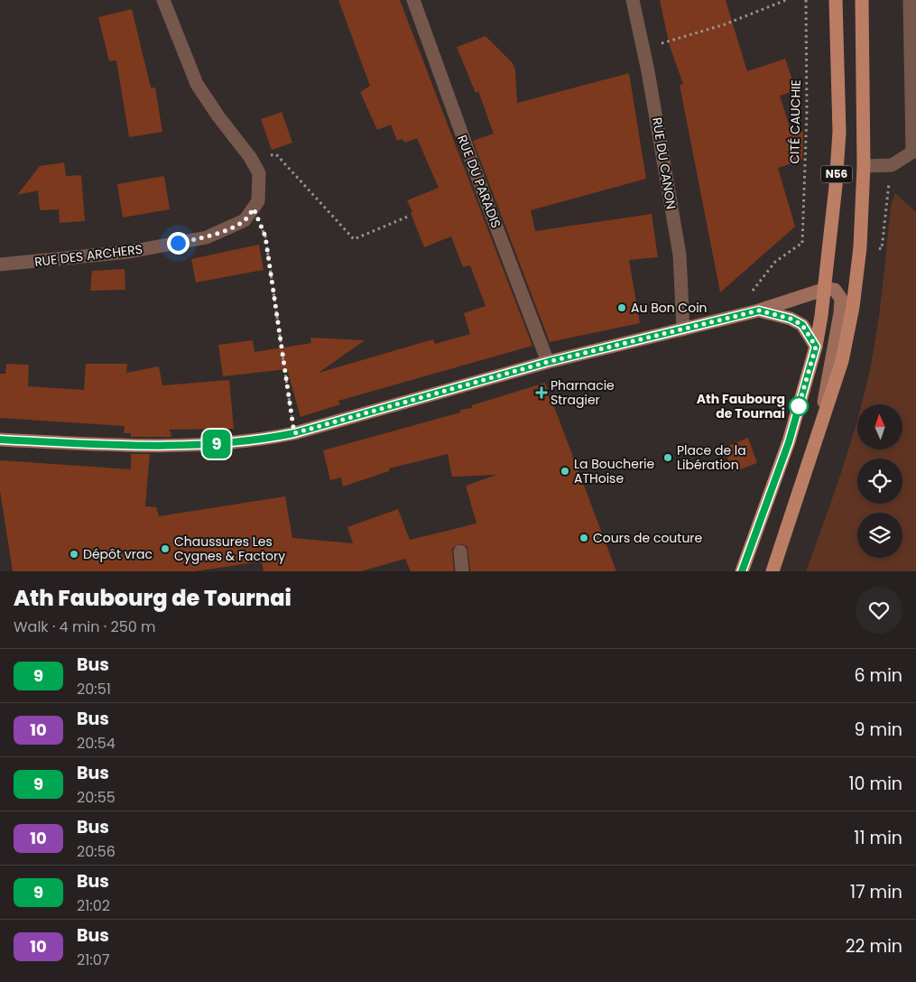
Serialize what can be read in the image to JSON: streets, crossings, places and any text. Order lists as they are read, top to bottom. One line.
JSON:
{"streets":{"main road":["N56"],"street":["RUE DU CANON","RUE DU PARADIS","RUE DES ARCHERS"],"path":["CITÉ CAUCHIE"]},"places":{"other":["Au Bon Coin","Ath Faubourg de Tournai","Place de la Libération","La Boucherie ATHoise","Cours de couture","Chaussures Les Cygnes & Factory","Dépôt vrac"],"health":["Pharnacie Stragier"]},"lines":["bus line 9"],"north":"top","page":{"on_map":"9","heading":["Ath Faubourg de Tournai","Walk · 4 min · 250 m"],"list":[{"mark":"9","name":"Bus","note":"20:51","value":"6 min"},{"mark":"10","name":"Bus","note":"20:54","value":"9 min"},{"mark":"9","name":"Bus","note":"20:55","value":"10 min"},{"mark":"10","name":"Bus","note":"20:56","value":"11 min"},{"mark":"9","name":"Bus","note":"21:02","value":"17 min"},{"mark":"10","name":"Bus","note":"21:07","value":"22 min"}]}}
